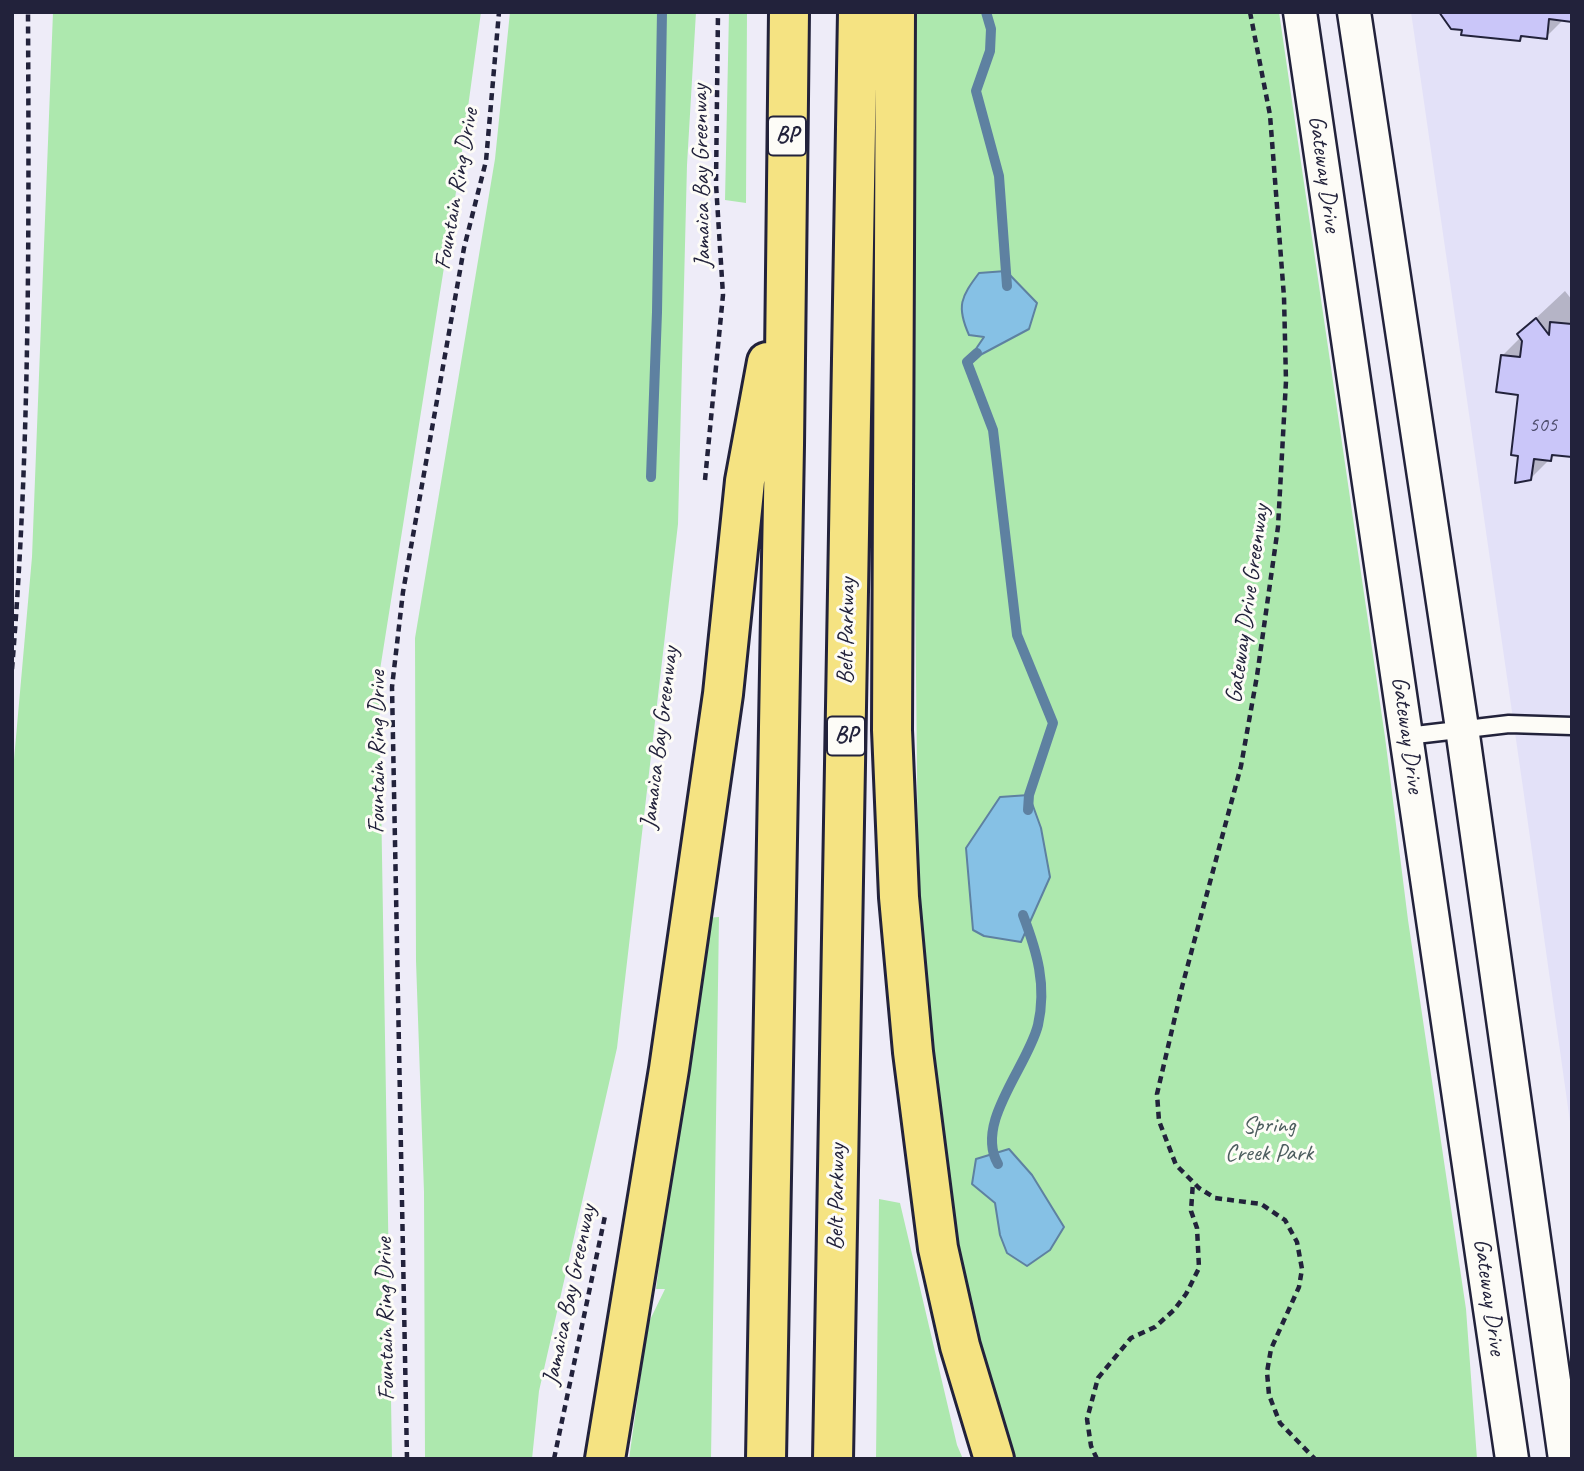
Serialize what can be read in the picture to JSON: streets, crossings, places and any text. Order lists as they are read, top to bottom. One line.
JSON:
{"streets":{"highway":["BP","Belt Parkway"],"street":["Gateway Drive"],"path":["Jamaica Bay Greenway","Fountain Ring Drive","Gateway Drive Greenway"]},"parks":["Spring Creek Park"],"house_numbers":["505"]}
